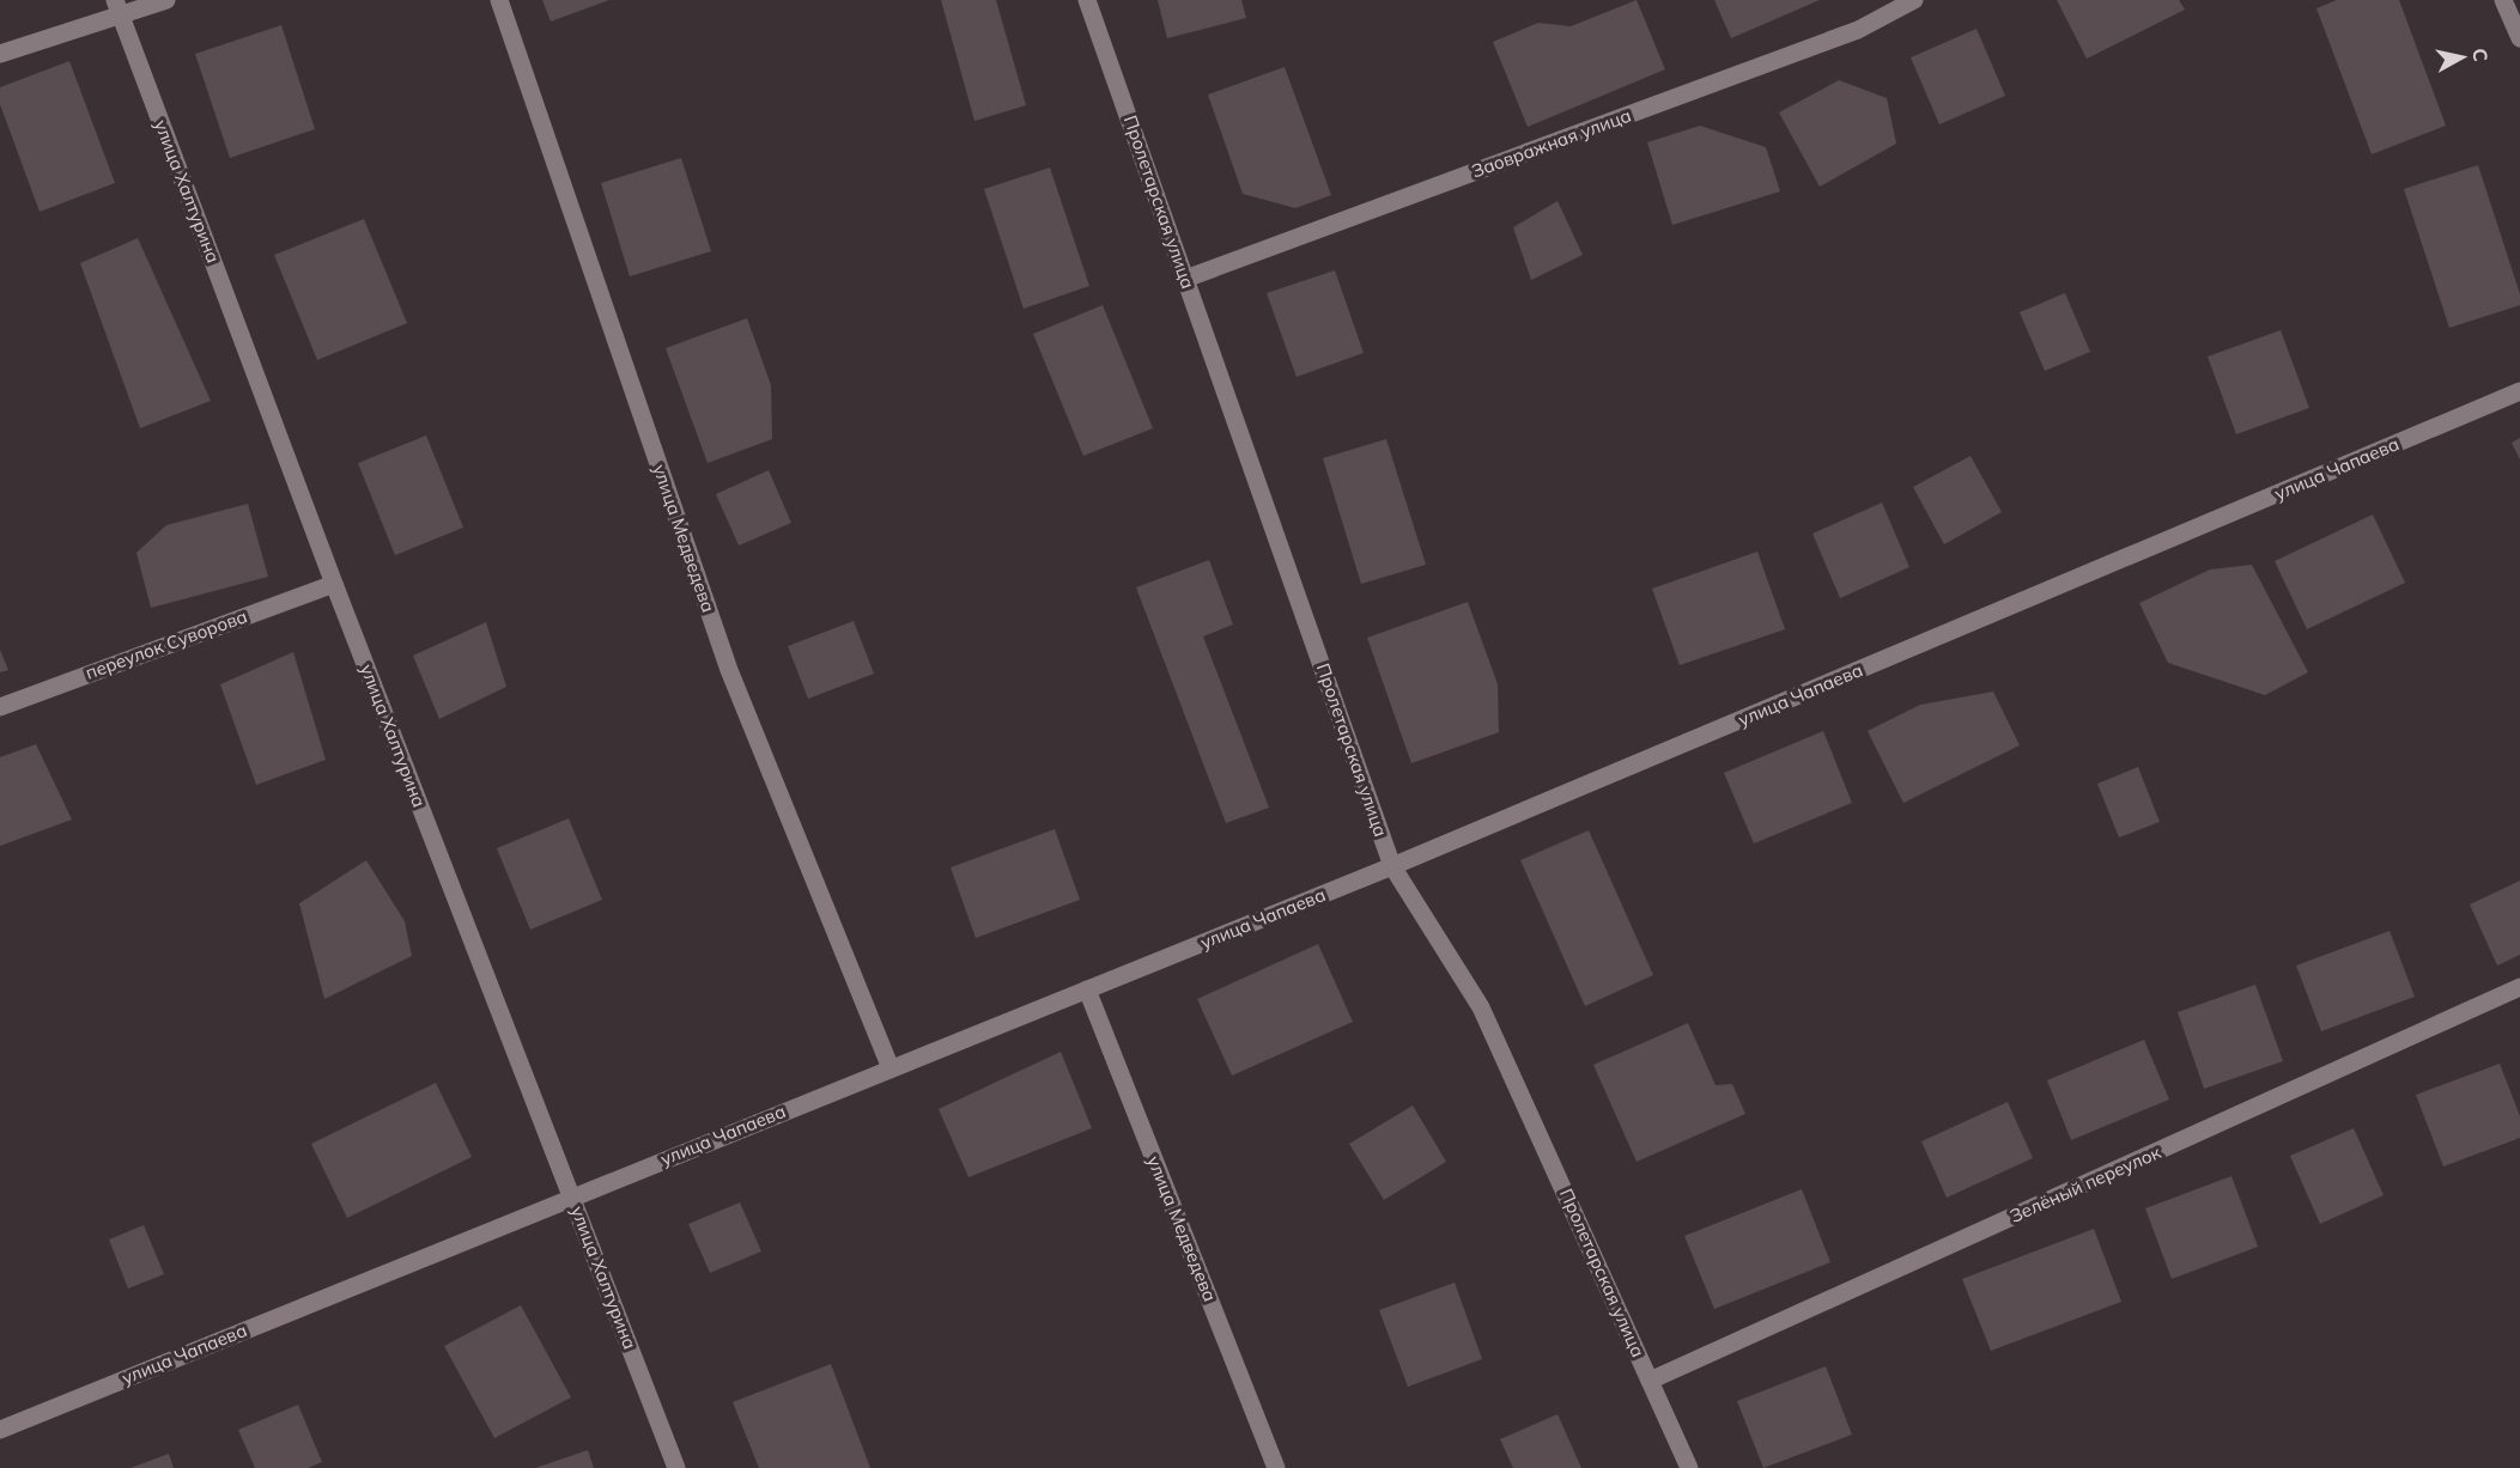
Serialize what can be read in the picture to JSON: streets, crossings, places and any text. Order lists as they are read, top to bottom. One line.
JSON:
{"streets":{"street":["Заовражная улица","улица Халтурина","Пролетарская улица","улица Чапаева","улица Медведева","переулок Суворова","Зелёный переулок"]},"crossings":[["Заовражная улица","Пролетарская улица"],["улица Халтурина","улица Чапаева"],["улица Халтурина","переулок Суворова"],["Пролетарская улица","улица Чапаева"],["Пролетарская улица","Зелёный переулок"],["улица Чапаева","улица Медведева"]],"north":"right"}
